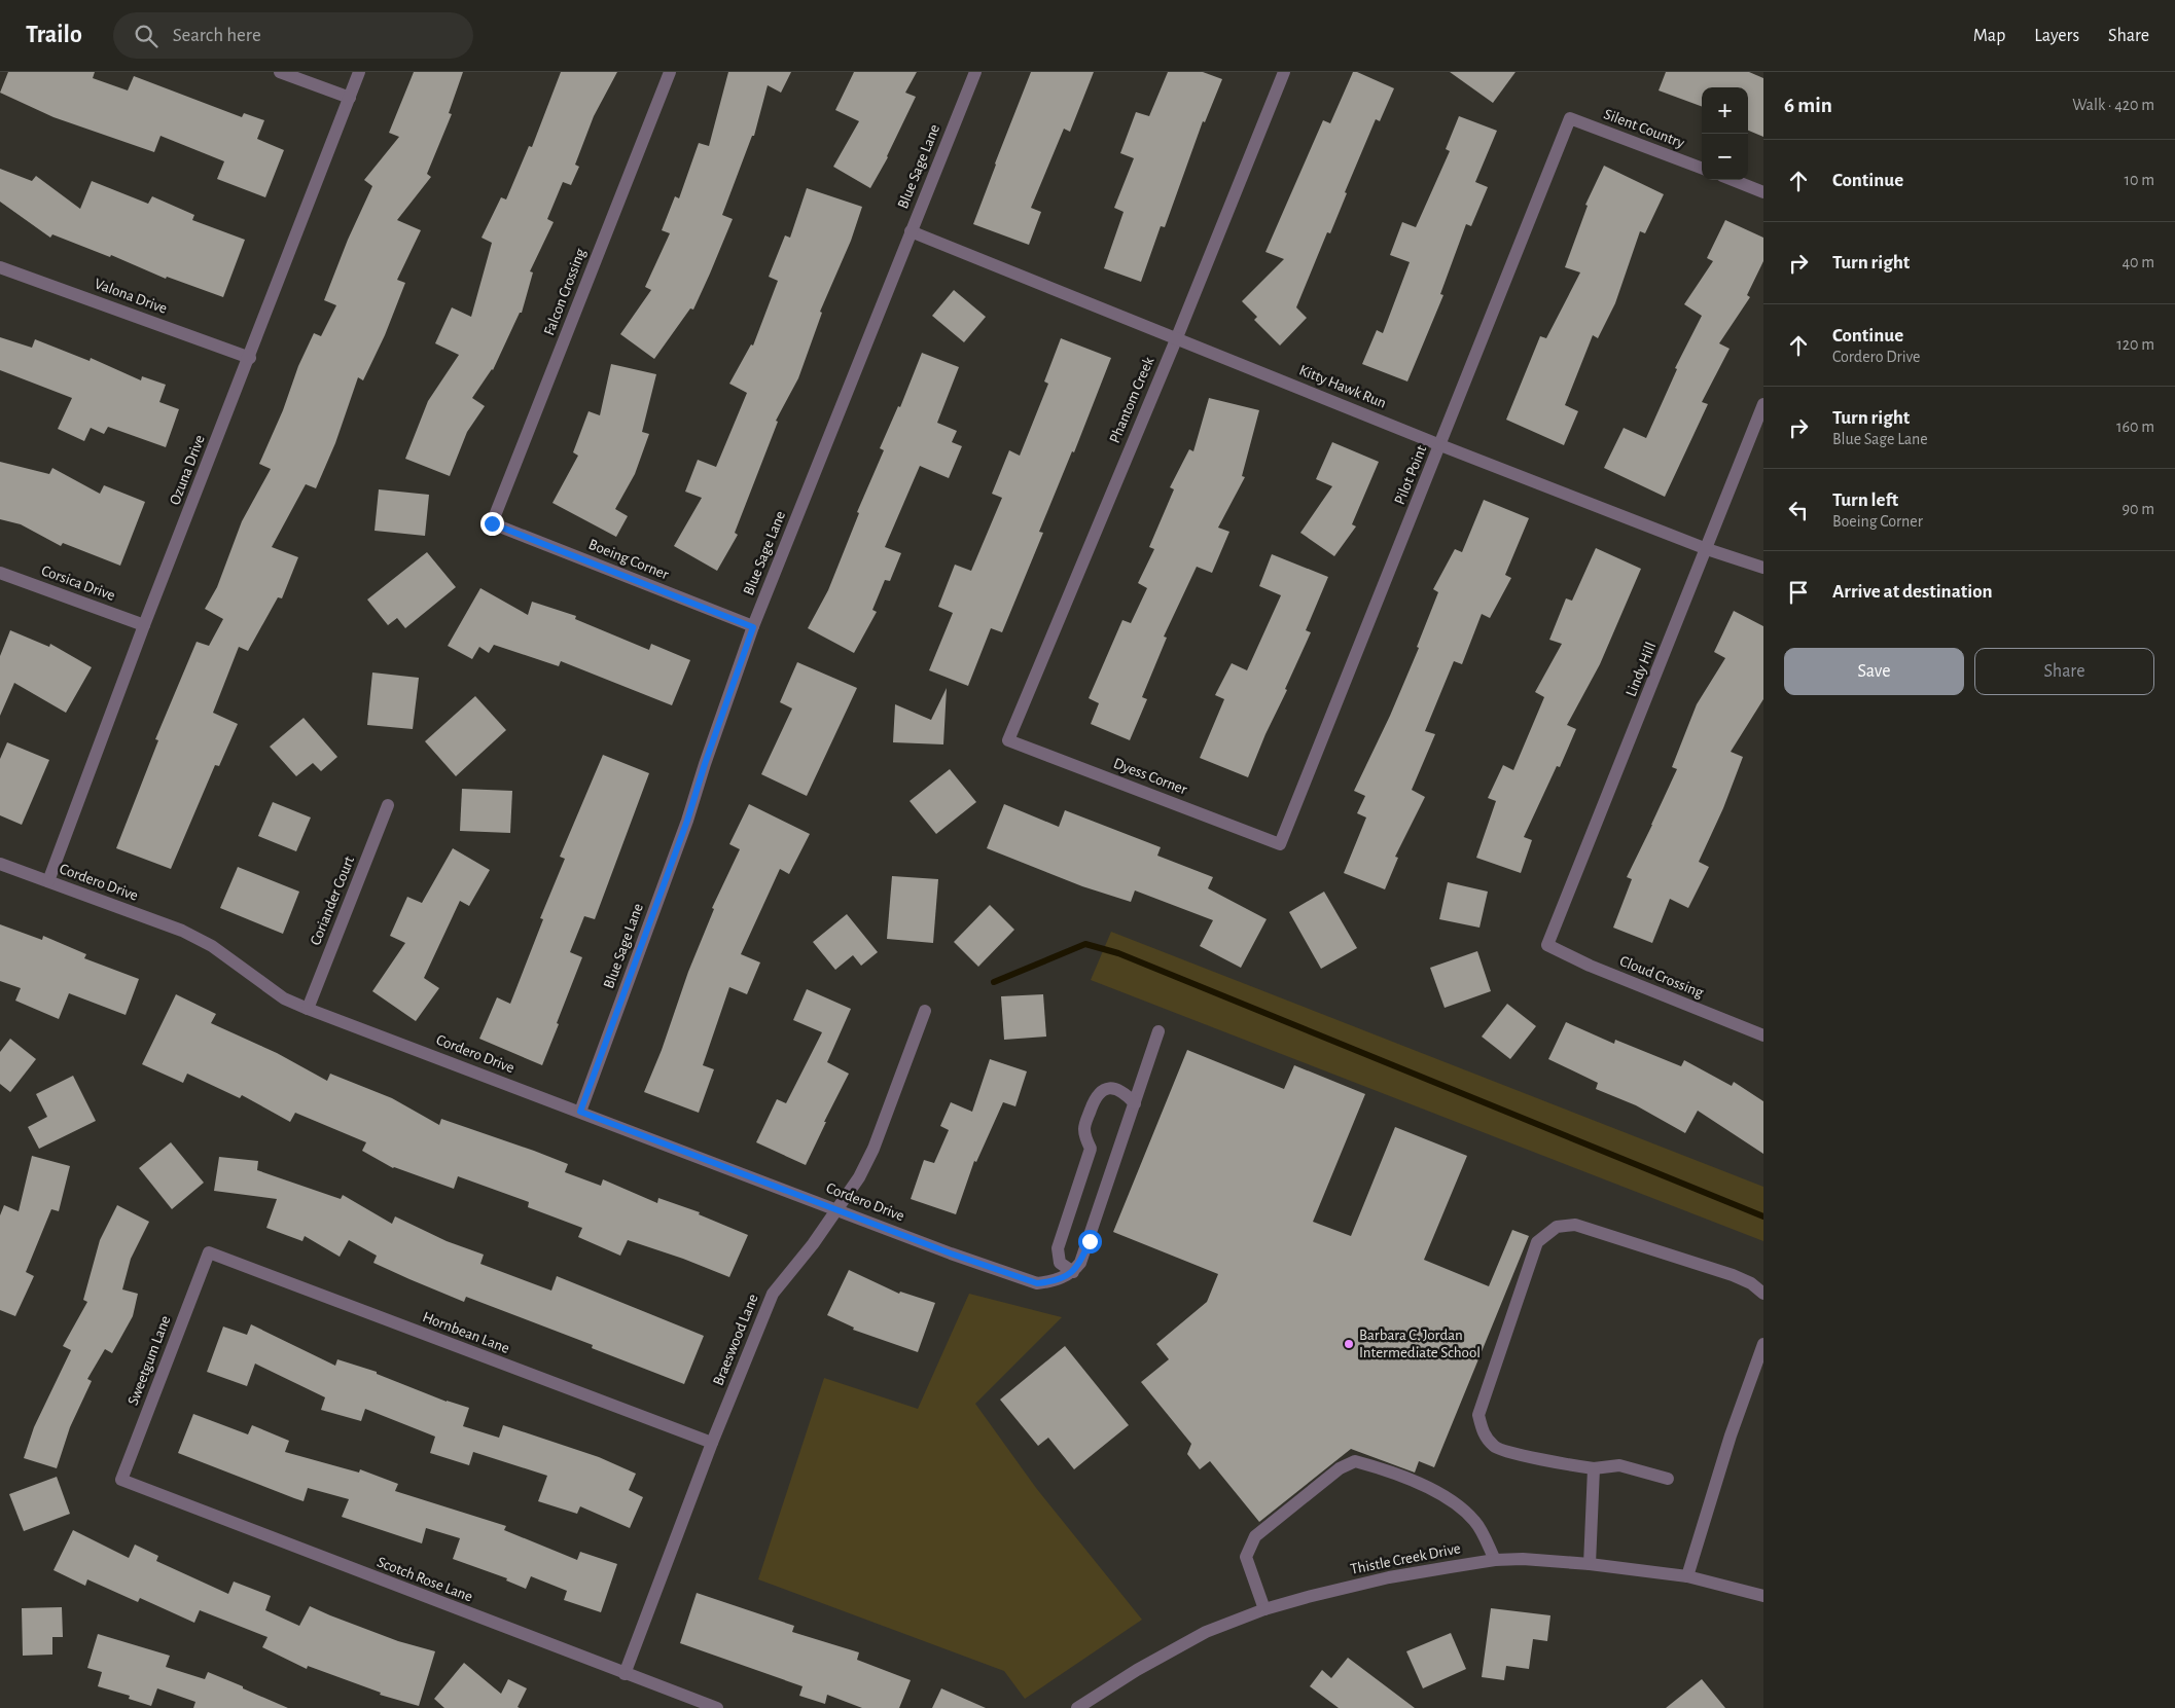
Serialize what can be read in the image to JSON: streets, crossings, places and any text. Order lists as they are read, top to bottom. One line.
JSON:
{"streets":{"street":["Silent Country","Blue Sage Lane","Falcon Crossing","Valona Drive","Kitty Hawk Run","Phantom Creek","Ozuna Drive","Pilot Point","Boeing Corner","Corsica Drive","Lindy Hill","Dyess Corner","Cordero Drive","Coriander Court","Cloud Crossing","Hornbean Lane","Braeswood Lane","Sweetgum Lane","Thistle Creek Drive","Scotch Rose Lane"]},"crossings":[["Silent Country","Pilot Point"],["Blue Sage Lane","Kitty Hawk Run"],["Blue Sage Lane","Boeing Corner"],["Blue Sage Lane","Cordero Drive"],["Falcon Crossing","Boeing Corner"],["Valona Drive","Ozuna Drive"],["Kitty Hawk Run","Phantom Creek"],["Kitty Hawk Run","Pilot Point"],["Kitty Hawk Run","Lindy Hill"],["Phantom Creek","Dyess Corner"],["Ozuna Drive","Corsica Drive"],["Ozuna Drive","Cordero Drive"],["Pilot Point","Dyess Corner"],["Lindy Hill","Cloud Crossing"],["Cordero Drive","Coriander Court"],["Cordero Drive","Braeswood Lane"],["Hornbean Lane","Braeswood Lane"],["Hornbean Lane","Sweetgum Lane"],["Braeswood Lane","Scotch Rose Lane"],["Sweetgum Lane","Scotch Rose Lane"]],"places":["Barbara C. Jordan Intermediate School"],"page":{"header":"Trailo","search":"Search here","nav":["Map","Layers","Share"],"heading":["6 min","Walk · 420 m"],"map_buttons":["+","−"],"list":[["Continue","10 m"],["Turn right","40 m"],["Continue","Cordero Drive","120 m"],["Turn right","Blue Sage Lane","160 m"],["Turn left","Boeing Corner","90 m"],"Arrive at destination"],"buttons":["Save","Share"]}}
